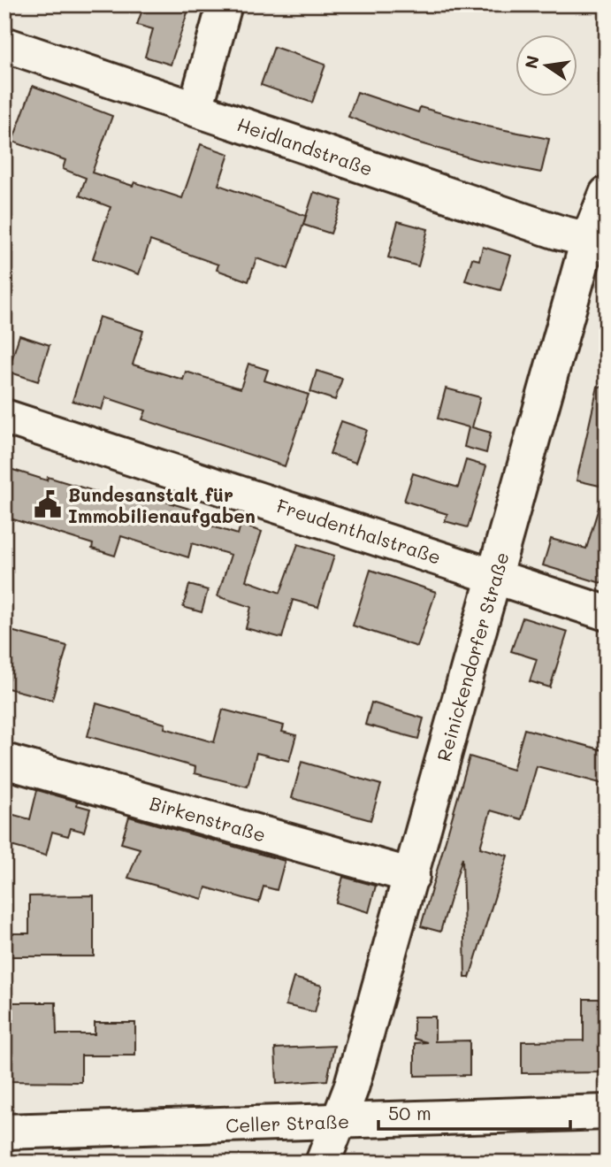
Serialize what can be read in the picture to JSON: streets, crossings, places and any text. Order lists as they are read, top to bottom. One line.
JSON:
{"streets":{"street":["Heidlandstraße","Freudenthalstraße","Reinickendorfer Straße","Birkenstraße","Celler Straße"]},"crossings":[["Heidlandstraße","Reinickendorfer Straße"],["Freudenthalstraße","Reinickendorfer Straße"],["Reinickendorfer Straße","Birkenstraße"],["Reinickendorfer Straße","Celler Straße"]],"places":{"public building":["Bundesanstalt für Immobilienaufgaben"]},"scale_bar":"50 m","north":"left"}
